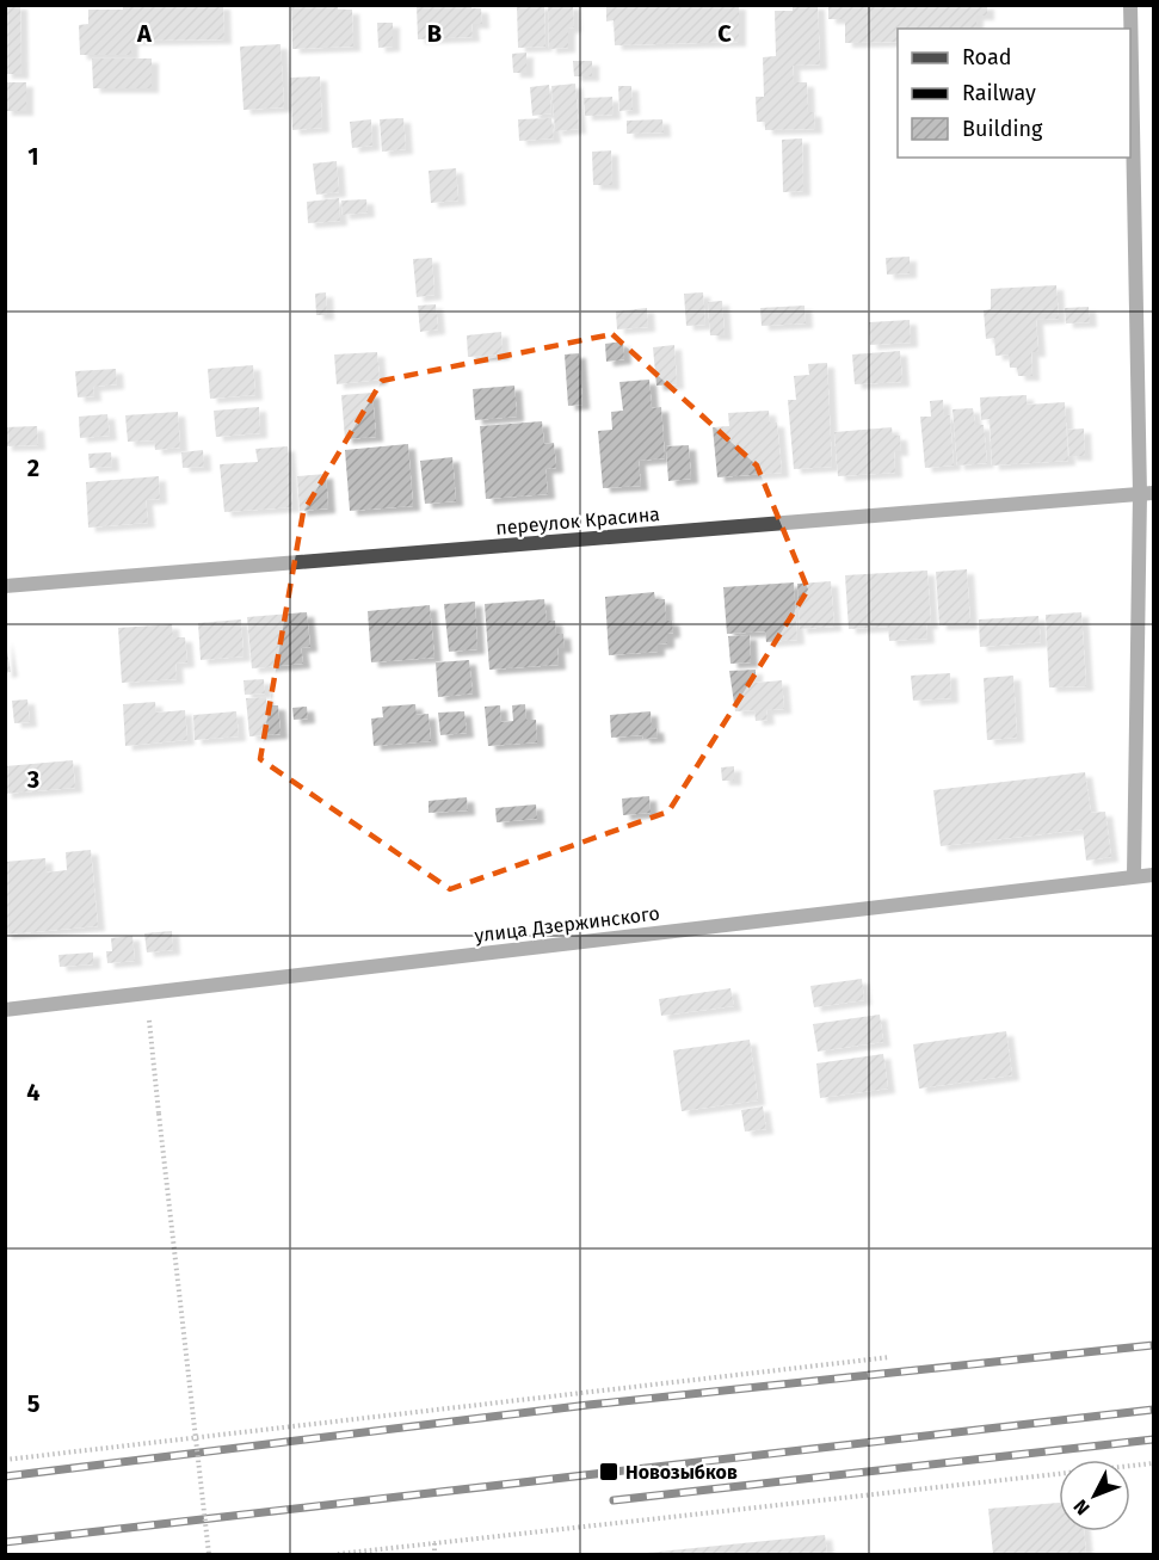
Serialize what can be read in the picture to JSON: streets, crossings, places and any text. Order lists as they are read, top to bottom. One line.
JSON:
{"streets":{"street":["переулок Красина","улица Дзержинского"]},"places":{"transit":["Новозыбков"]},"legend":["Road","Railway","Building"],"north":"bottom left","grid":{"columns":["A","B","C"],"rows":["1","2","3","4","5"]}}
